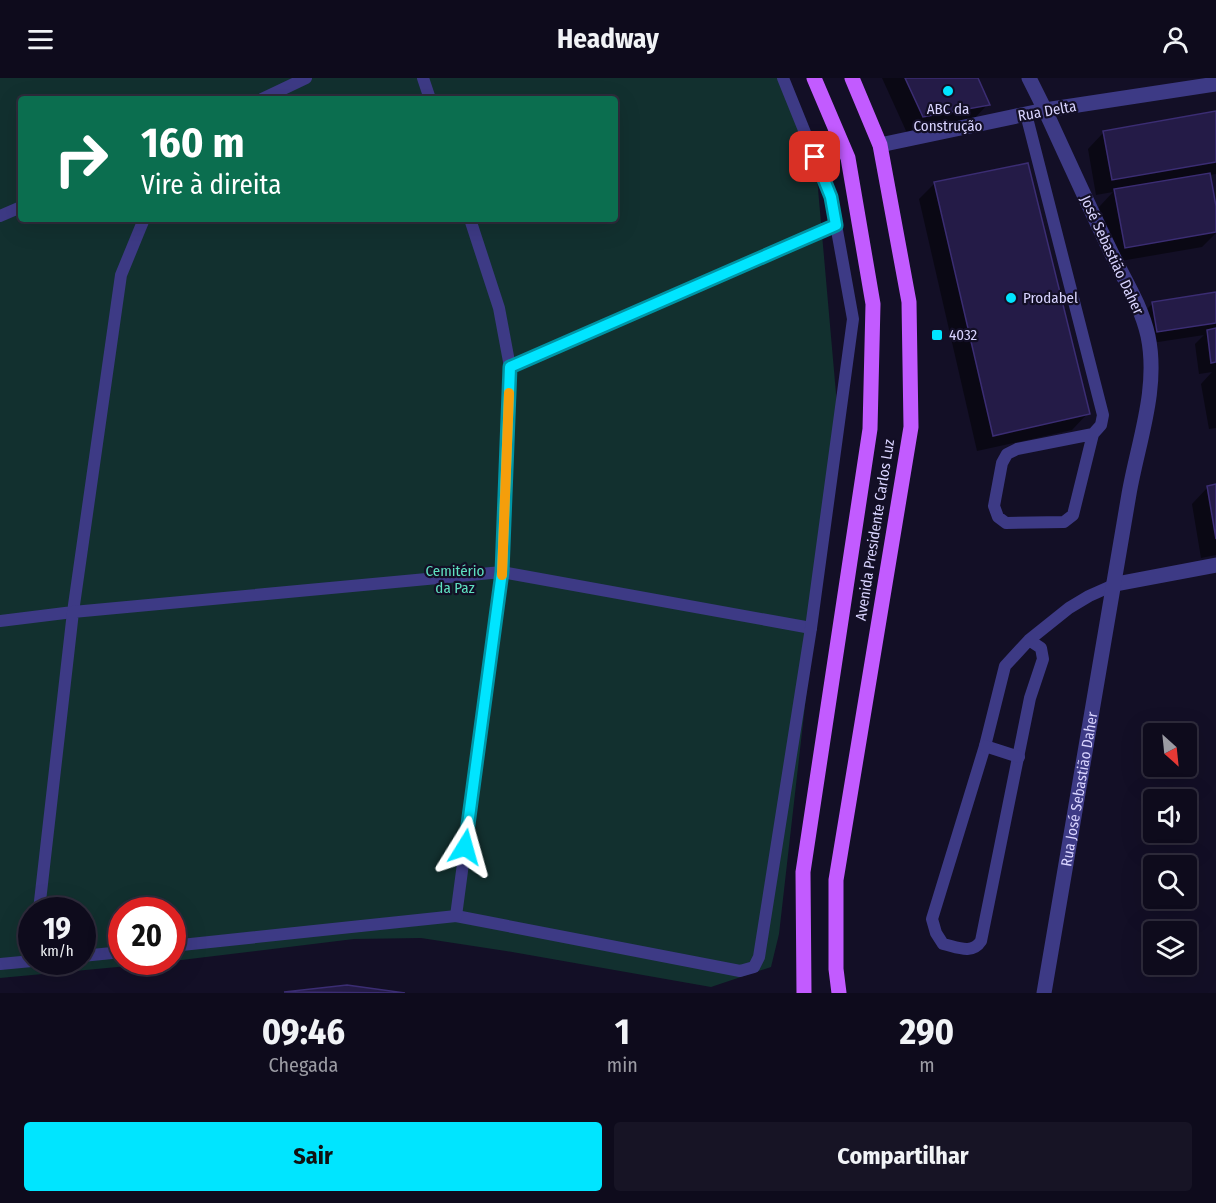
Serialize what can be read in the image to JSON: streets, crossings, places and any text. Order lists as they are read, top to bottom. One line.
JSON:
{"streets":{"main road":["Avenida Presidente Carlos Luz"],"street":["Rua Delta","José Sebastião Daher","Rua José Sebastião Daher"]},"crossings":[["Rua Delta","José Sebastião Daher"],["Rua Delta","Avenida Presidente Carlos Luz"],["José Sebastião Daher","Rua José Sebastião Daher"]],"parks":["Cemitério da Paz"],"places":{"other":["ABC da Construção","Prodabel"],"transit":["4032"]},"north":"bottom right","page":{"header":"Headway","turn":["160 m","Vire à direita"],"speed":"19 km/h","limit":"20","eta":["09:46","Chegada","1","min","290","m"],"buttons":["Sair","Compartilhar"]}}
